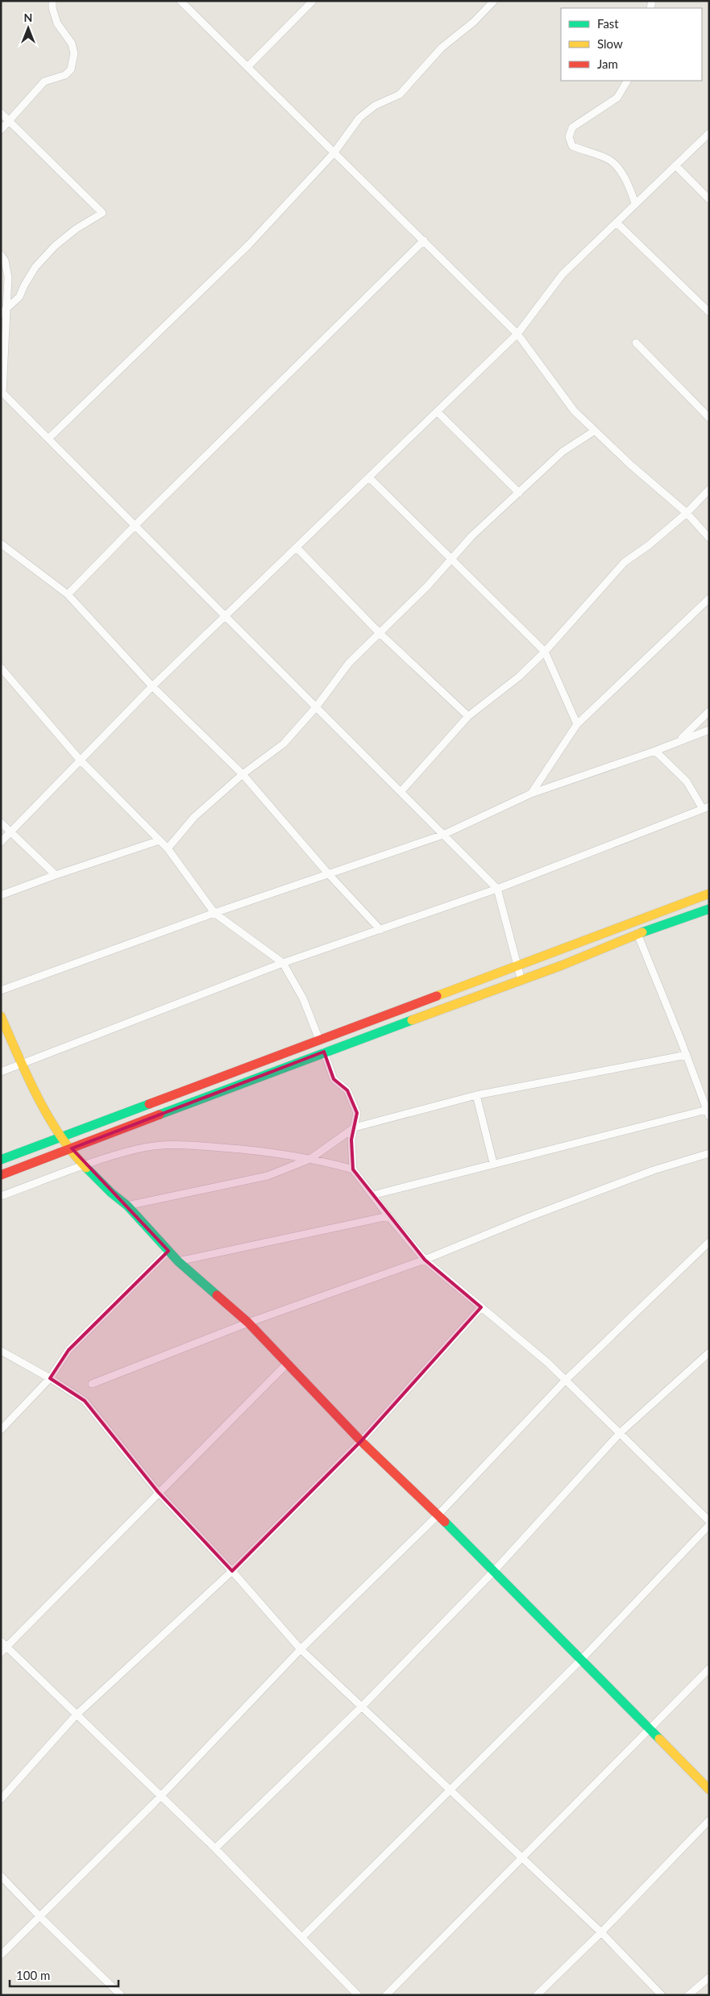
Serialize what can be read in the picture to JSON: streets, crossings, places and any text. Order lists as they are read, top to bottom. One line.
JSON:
{"legend":["Fast","Slow","Jam"],"scale_bar":"100 m","north":"top"}
